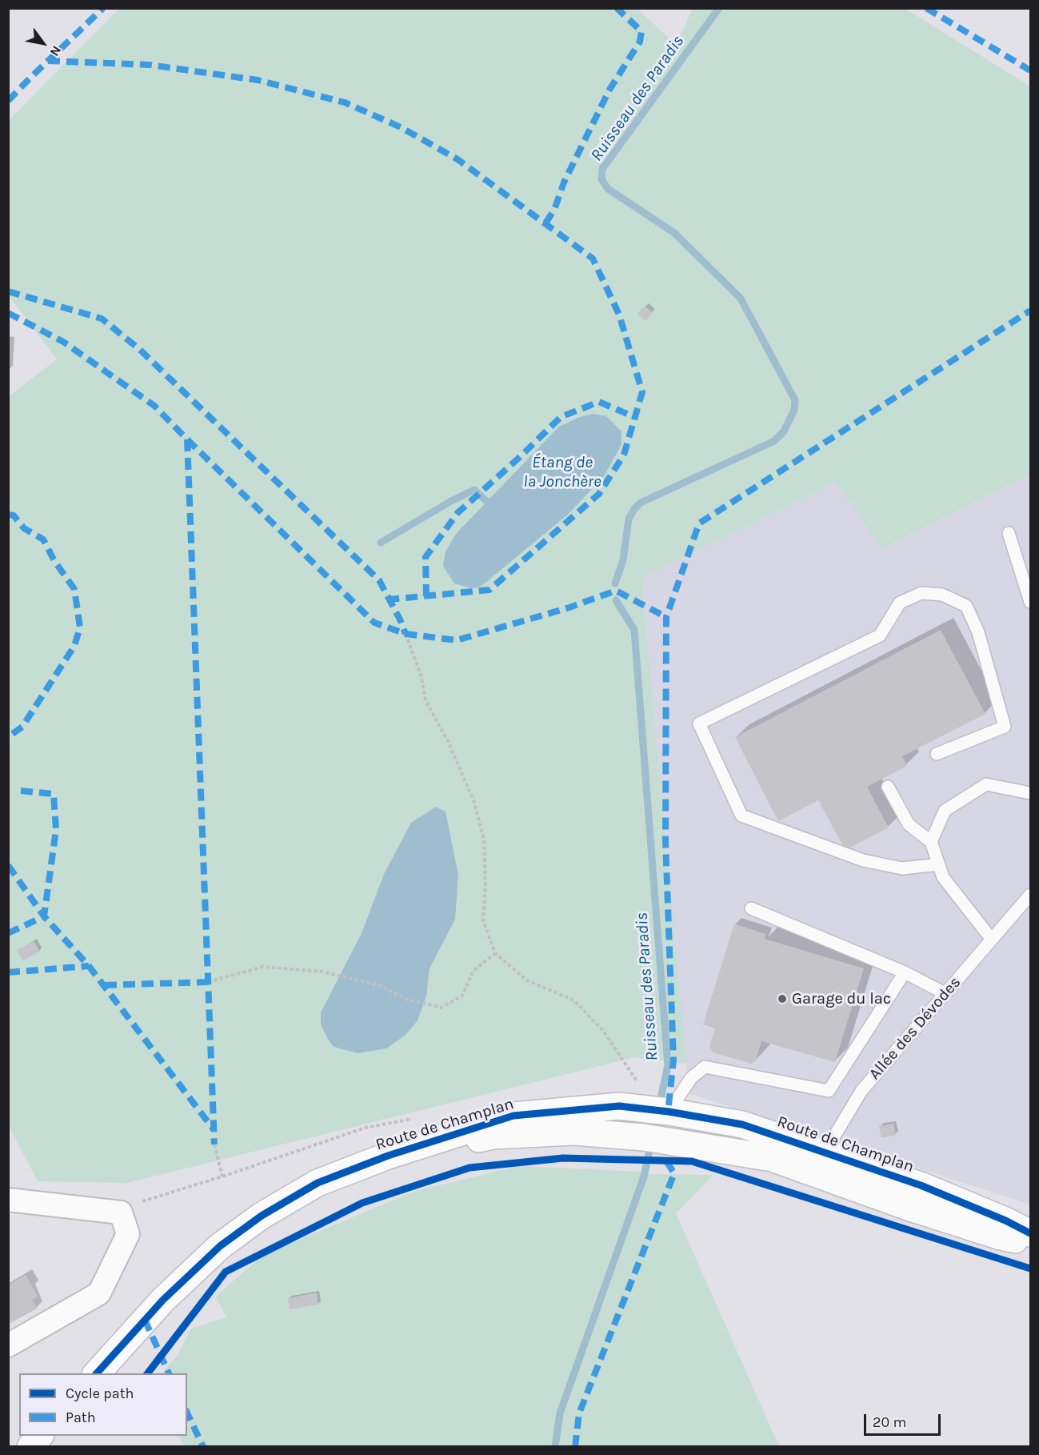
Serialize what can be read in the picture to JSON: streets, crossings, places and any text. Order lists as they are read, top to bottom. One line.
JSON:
{"streets":{"street":["Route de Champlan"],"lane":["Allée des Dévodes"]},"crossings":[["Allée des Dévodes","Route de Champlan"]],"water":["Ruisseau des Paradis","Étang de la Jonchère"],"places":["Garage du lac"],"legend":["Cycle path","Path"],"scale_bar":"20 m","north":"bottom right"}
